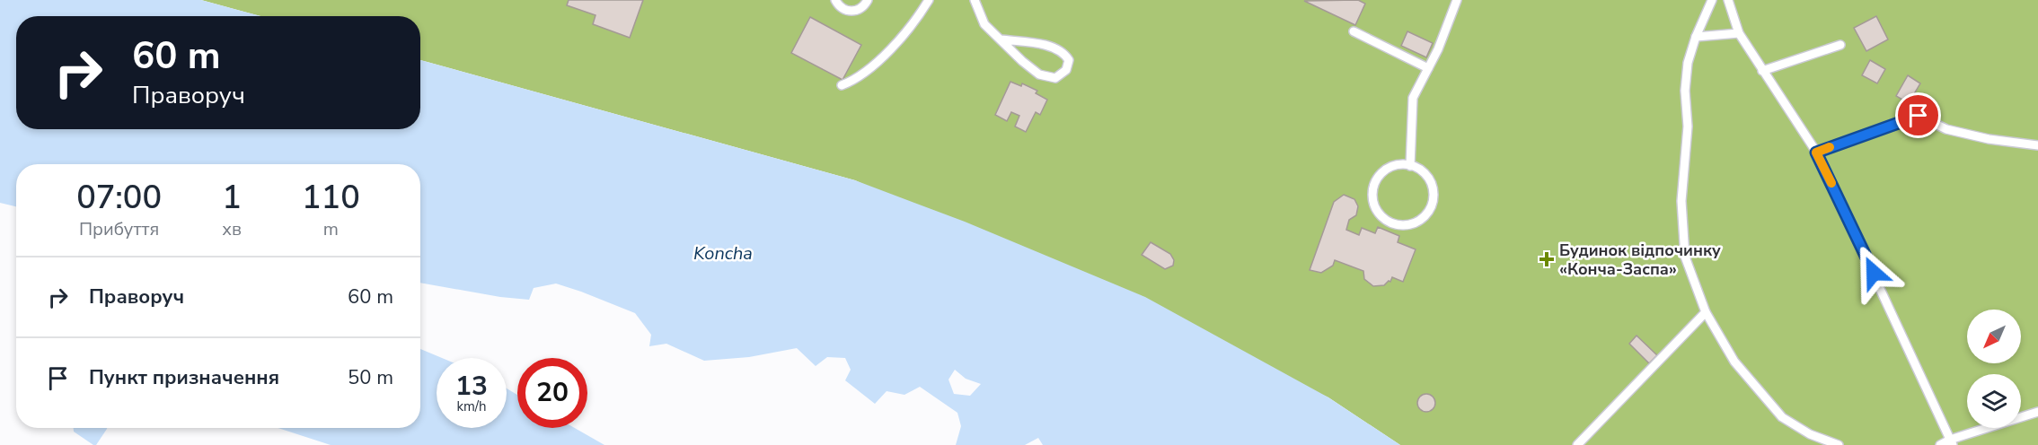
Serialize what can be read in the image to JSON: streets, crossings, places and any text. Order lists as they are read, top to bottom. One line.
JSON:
{"water":["Koncha"],"places":{"health":["Будинок відпочинку «Конча-Заспа»"]},"north":"bottom left","page":{"turn":["60 m","Праворуч"],"eta":["07:00","Прибуття","1","хв","110","m"],"list":[{"name":"Праворуч","value":"60 m"},{"name":"Пункт призначення","value":"50 m"}],"speed":"13 km/h","limit":"20"}}
